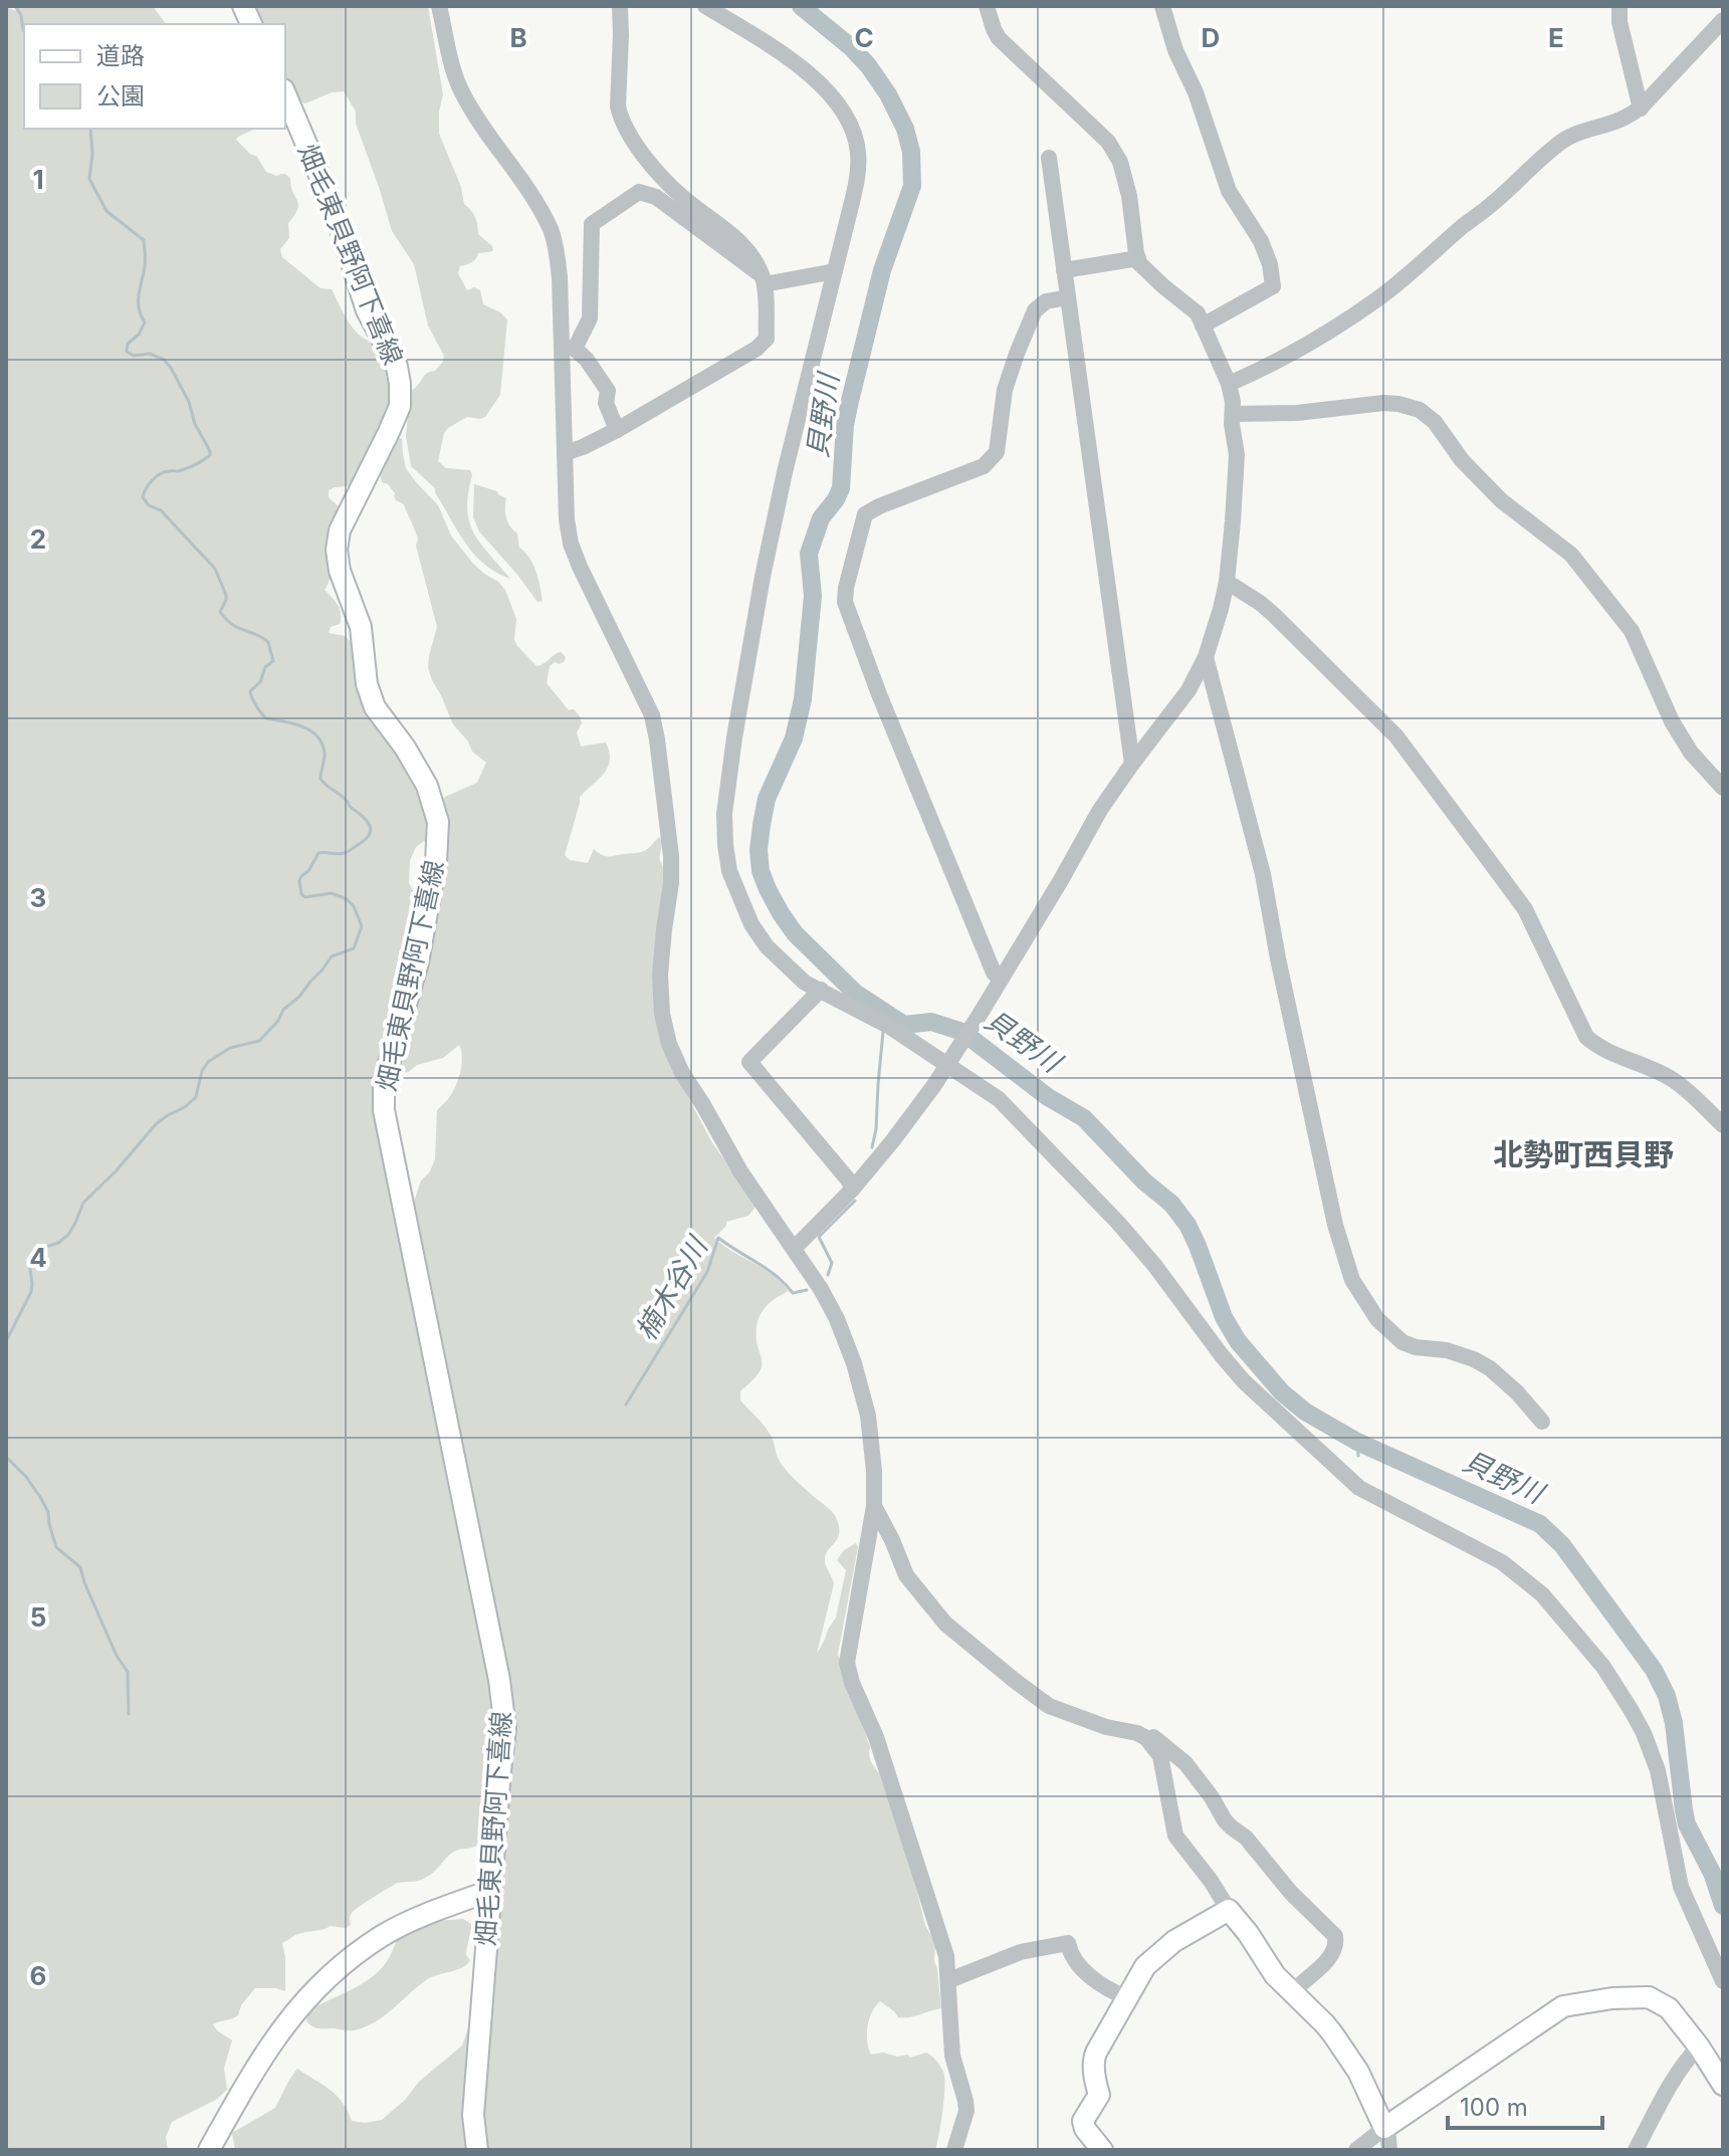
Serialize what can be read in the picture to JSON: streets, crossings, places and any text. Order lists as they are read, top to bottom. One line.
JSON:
{"streets":{"main road":["畑毛東貝野阿下喜線"]},"districts":["北勢町西貝野"],"water":["貝野川","楠木谷川"],"legend":["道路","公園"],"scale_bar":"100 m","grid":{"columns":["B","C","D","E"],"rows":["1","2","3","4","5","6"]}}
